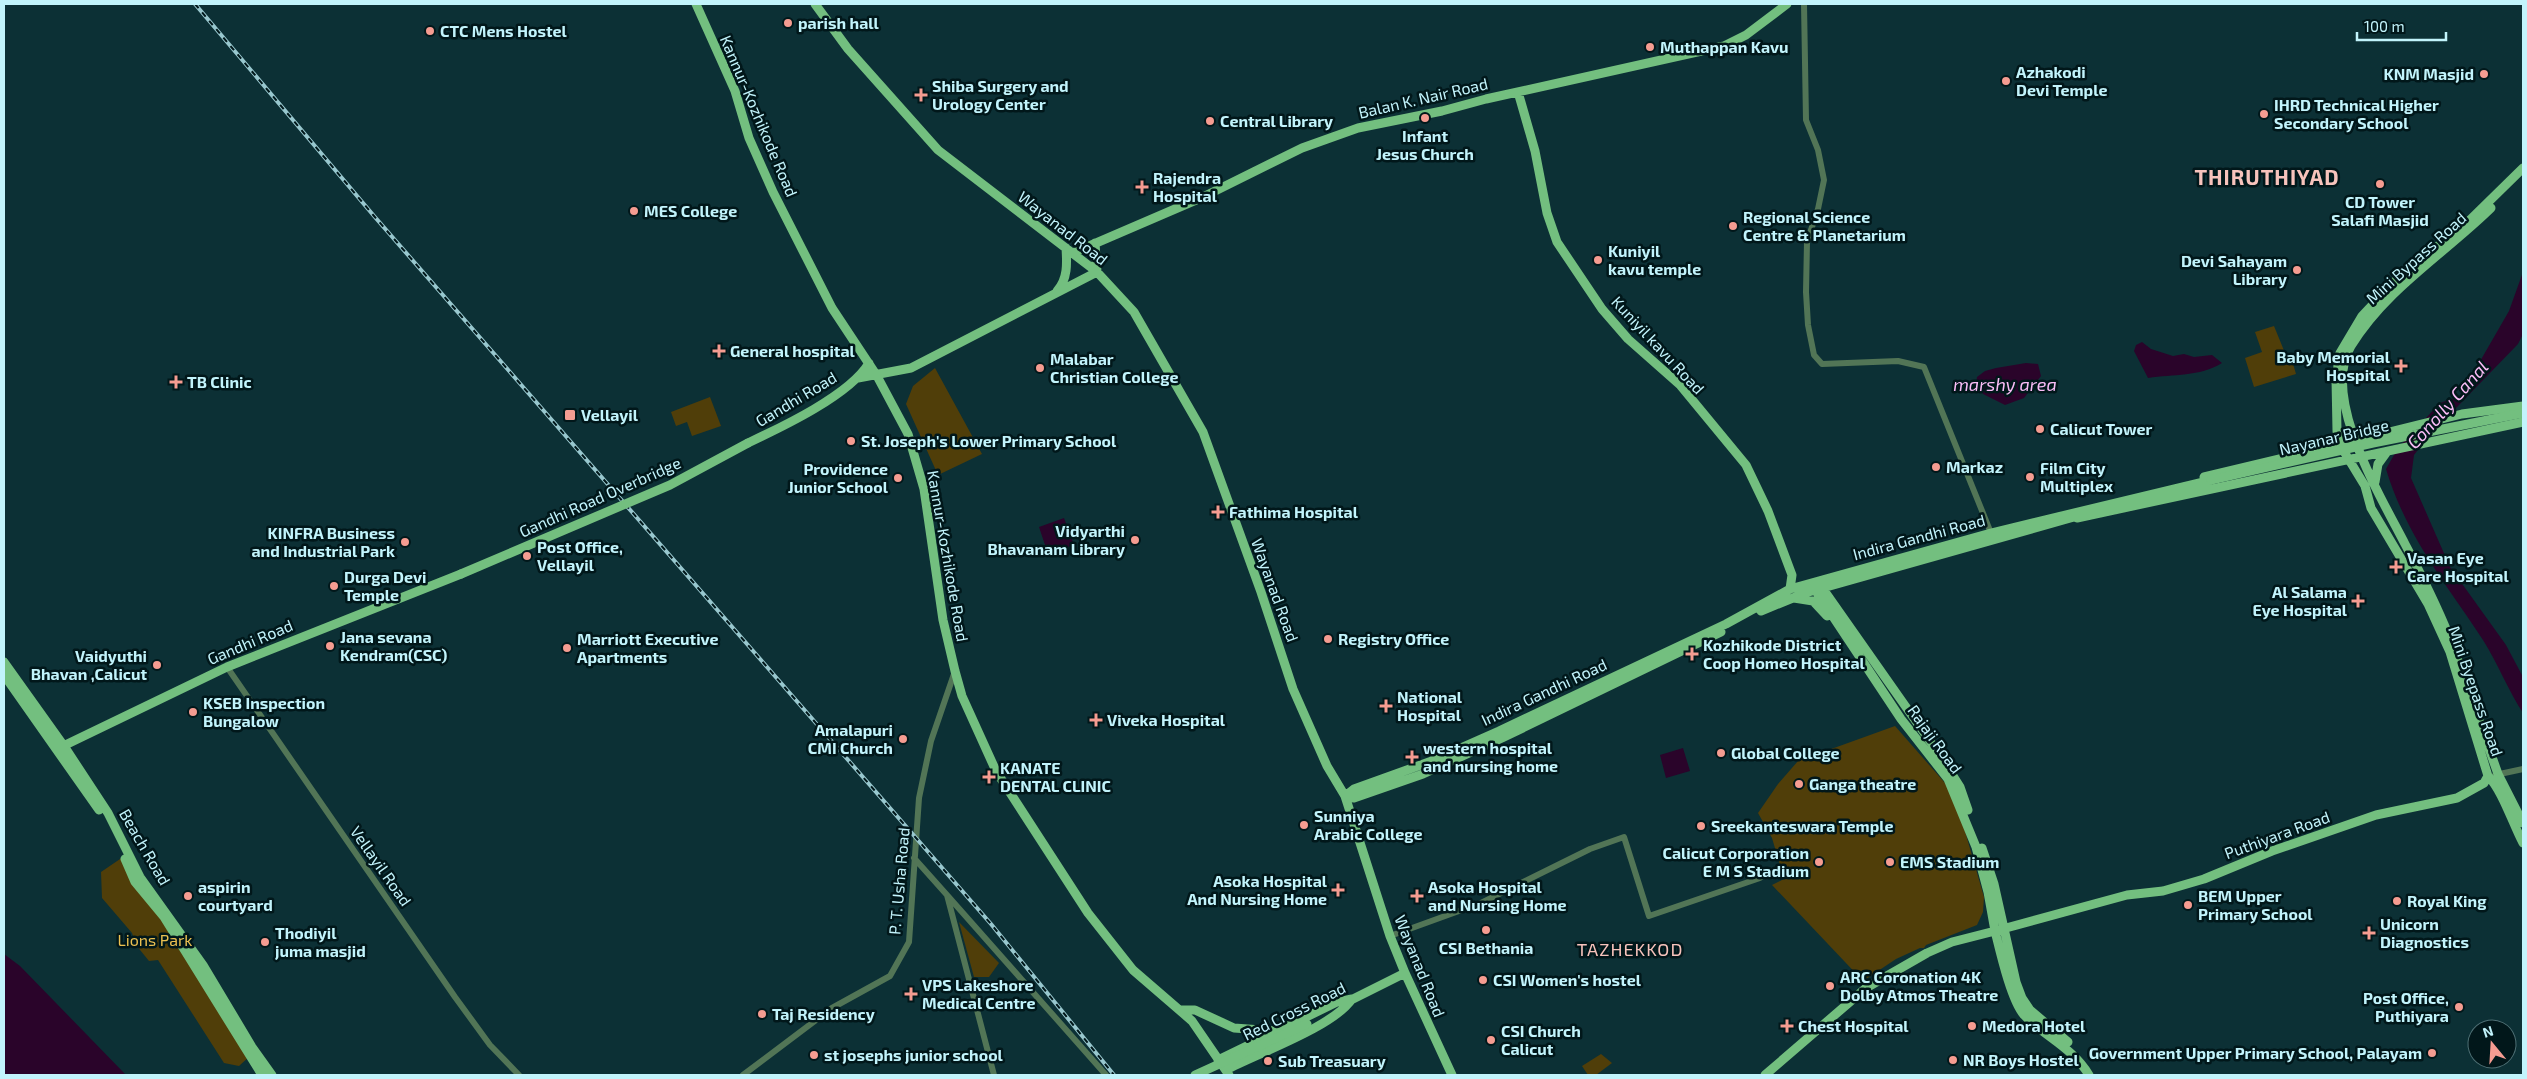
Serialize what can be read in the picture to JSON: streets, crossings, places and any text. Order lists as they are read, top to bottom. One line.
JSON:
{"streets":{"main road":["Balan K. Nair Road","Kannur-Kozhikode Road","Wayanad Road","Mini Bypass Road","Kuniyil kavu Road","Gandhi Road","Nayanar Bridge","Gandhi Road Overbridge","Indira Gandhi Road","Mini Byepass Road","Rajaji Road","Puthiyara Road","Beach Road","Red Cross Road"],"street":["Vellayil Road","P. T. Usha Road"]},"crossings":[["Balan K. Nair Road","Wayanad Road"],["Balan K. Nair Road","Kuniyil kavu Road"],["Kannur-Kozhikode Road","Gandhi Road"],["Kannur-Kozhikode Road","P. T. Usha Road"],["Wayanad Road","Gandhi Road"],["Wayanad Road","Indira Gandhi Road"],["Wayanad Road","Red Cross Road"],["Mini Bypass Road","Mini Byepass Road"],["Mini Bypass Road","Puthiyara Road"],["Kuniyil kavu Road","Indira Gandhi Road"],["Gandhi Road","Gandhi Road Overbridge"],["Gandhi Road","Beach Road"],["Gandhi Road","Vellayil Road"],["Nayanar Bridge","Indira Gandhi Road"],["Indira Gandhi Road","Rajaji Road"],["Mini Byepass Road","Puthiyara Road"],["Rajaji Road","Puthiyara Road"]],"districts":["THIRUTHIYAD","TAZHEKKOD"],"water":["marshy area","Conolly Canal"],"parks":["Lions Park"],"places":{"other":["parish hall","CTC Mens Hostel","Muthappan Kavu","KNM Masjid","Azhakodi Devi Temple","IHRD Technical Higher Secondary School","Infant Jesus Church","Central Library","CD Tower Salafi Masjid","MES College","Regional Science Centre & Planetarium","Kuniyil kavu temple","Devi Sahayam Library","Malabar Christian College","Calicut Tower","St. Joseph's Lower Primary School","Markaz","Film City Multiplex","Providence Junior School","Vidyarthi Bhavanam Library","KINFRA Business and Industrial Park","Post Office, Vellayil","Durga Devi Temple","Registry Office","Jana sevana Kendram(CSC)","Marriott Executive Apartments","Vaidyuthi Bhavan ,Calicut","KSEB Inspection Bungalow","Amalapuri CMI Church","Global College","Ganga theatre","Sunniya Arabic College","Sreekanteswara Temple","Calicut Corporation E M S Stadium","EMS Stadium","aspirin courtyard","Royal King","BEM Upper Primary School","CSI Bethania","Thodiyil juma masjid","CSI Women's hostel","ARC Coronation 4K Dolby Atmos Theatre","Post Office, Puthiyara","Taj Residency","Medora Hotel","CSI Church Calicut","Government Upper Primary School, Palayam","st josephs junior school","NR Boys Hostel","Sub Treasuary"],"health":["Shiba Surgery and Urology Center","Rajendra Hospital","General hospital","Baby Memorial Hospital","TB Clinic","Fathima Hospital","Vasan Eye Care Hospital","Al Salama Eye Hospital","Kozhikode District Coop Homeo Hospital","National Hospital","Viveka Hospital","western hospital and nursing home","KANATE DENTAL CLINIC","Asoka Hospital And Nursing Home","Asoka Hospital and Nursing Home","Unicorn Diagnostics","VPS Lakeshore Medical Centre","Chest Hospital"],"transit":["Vellayil"]},"scale_bar":"100 m","north":"top"}
